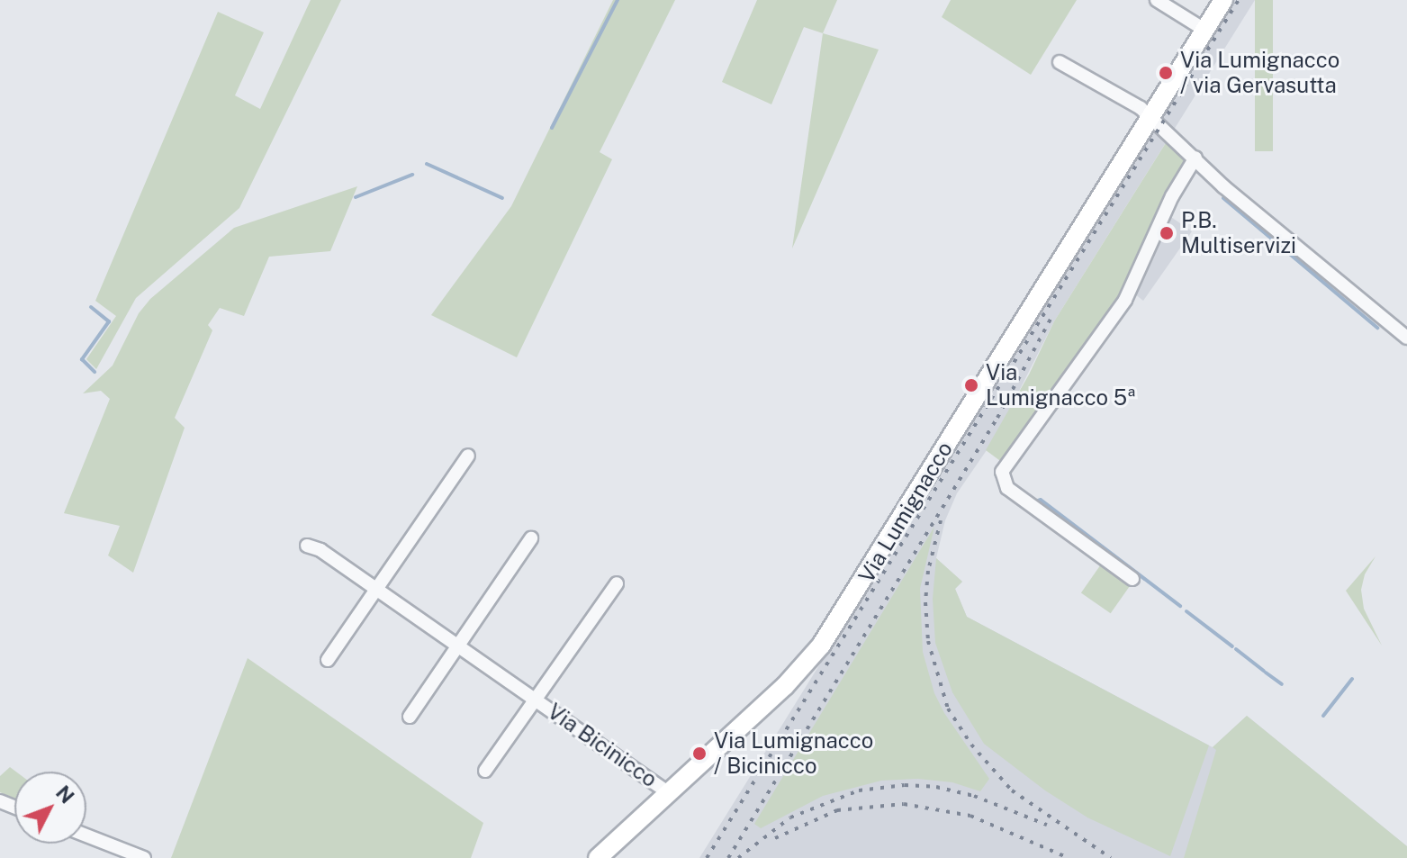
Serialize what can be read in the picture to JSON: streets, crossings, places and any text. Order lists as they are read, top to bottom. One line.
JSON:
{"streets":{"main road":["Via Lumignacco"],"street":["Via Bicinicco"]},"crossings":[["Via Lumignacco","Via Bicinicco"]],"places":["Via Lumignacco / via Gervasutta","P.B. Multiservizi","Via Lumignacco 5ª","Via Lumignacco / Bicinicco"],"north":"top right"}
